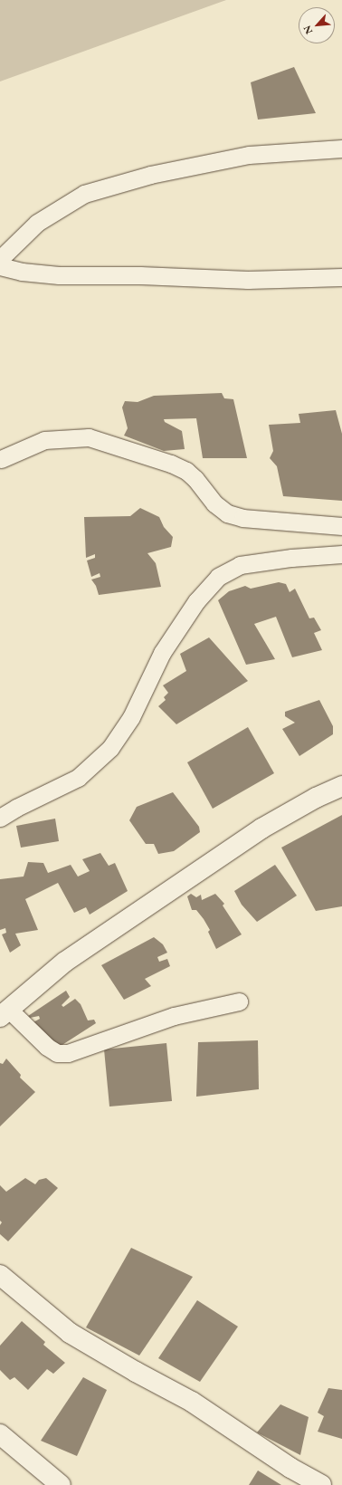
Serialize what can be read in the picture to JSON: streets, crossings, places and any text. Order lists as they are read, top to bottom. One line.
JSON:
{"north":"bottom left"}
